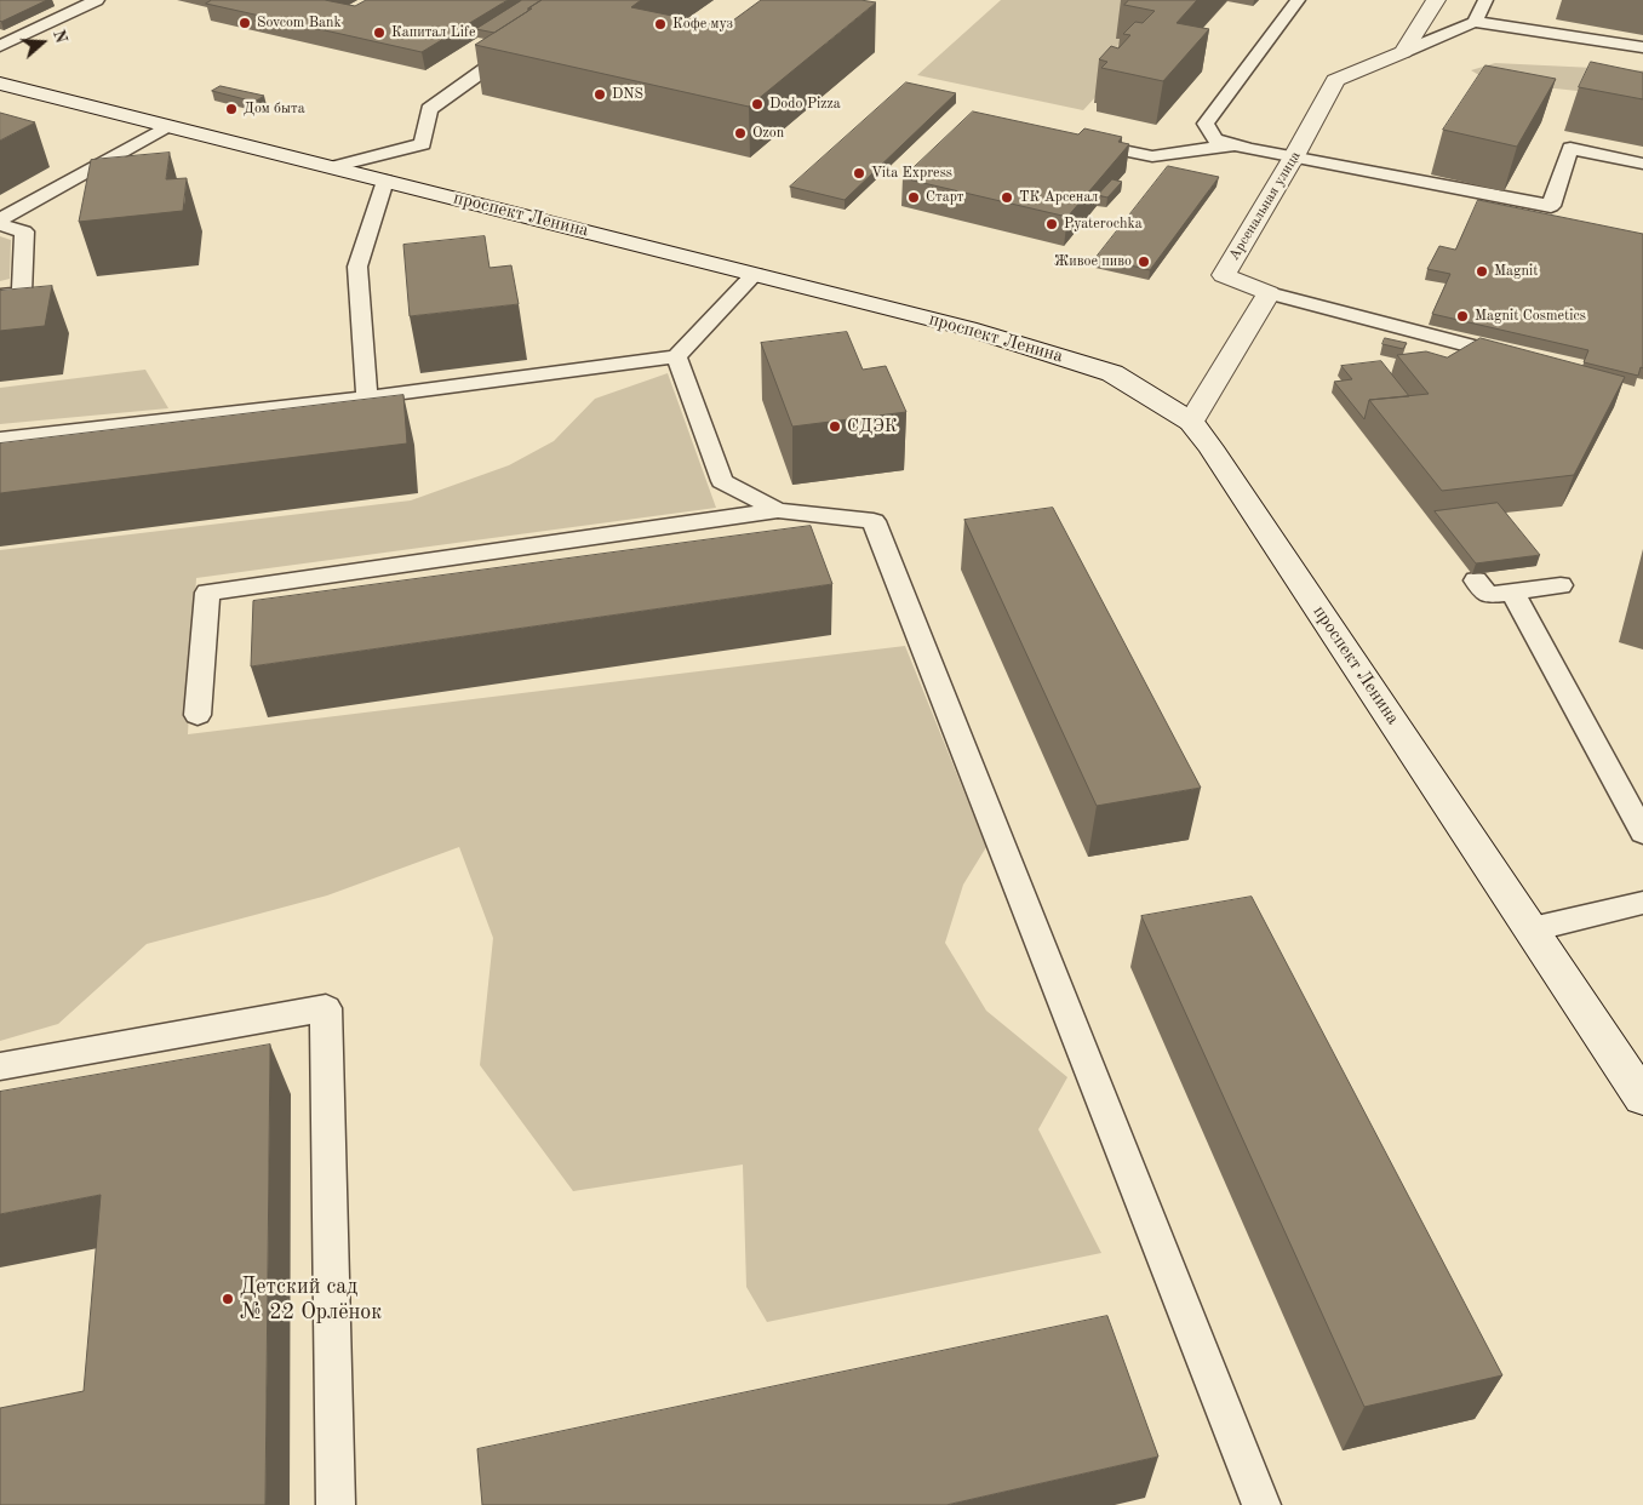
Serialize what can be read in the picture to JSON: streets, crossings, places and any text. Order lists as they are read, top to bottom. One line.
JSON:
{"streets":{"main road":["Арсенальная улица","проспект Ленина"]},"places":["Sovcom Bank","Кофе муз","Капитал Life","DNS","Dodo Pizza","Дом быта","Ozon","Vita Express","Старт","ТК Арсенал","Pyaterochka","Живое пиво","Magnit","Magnit Cosmetics","СДЭК","Детский сад № 22 Орлёнок"],"north":"right"}
